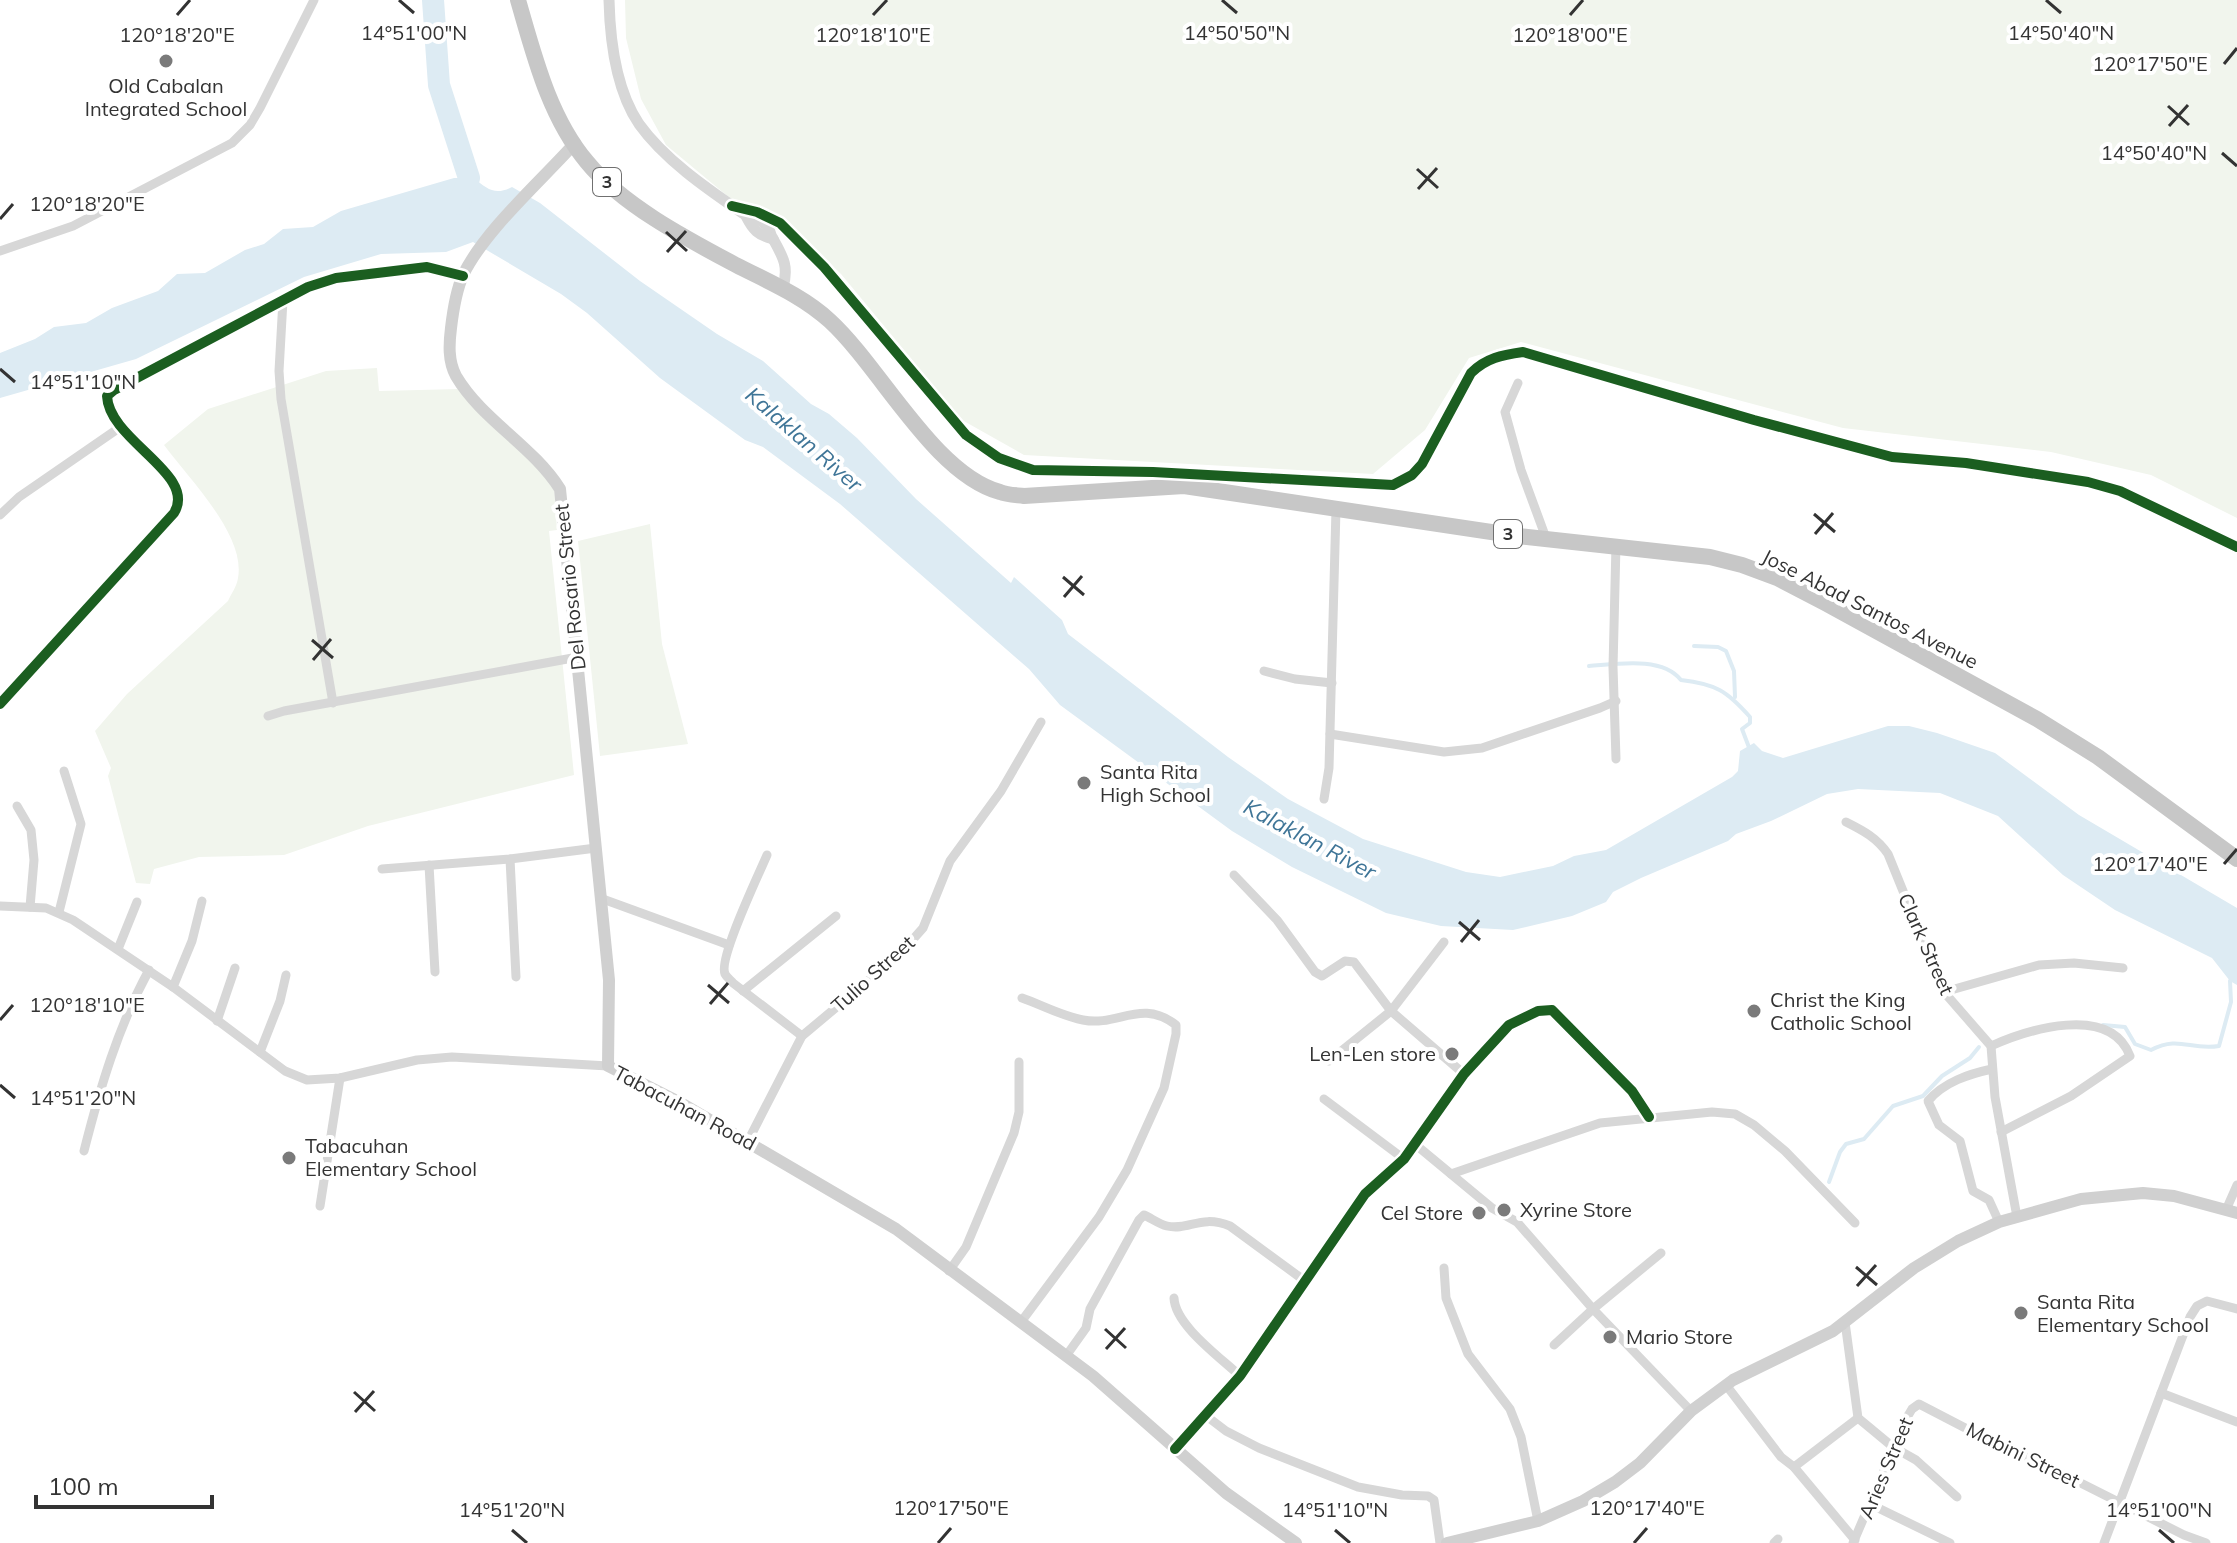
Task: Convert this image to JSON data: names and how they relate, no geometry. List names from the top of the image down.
{
  "streets": {
    "highway": ["3", "Jose Abad Santos Avenue"],
    "main road": ["Del Rosario Street", "Tabacuhan Road"],
    "street": [
      "Clark Street",
      "Tulio Street",
      "Mabini Street",
      "Aries Street"
    ]
  },
  "crossings": [
    ["Del Rosario Street", "Jose Abad Santos Avenue"],
    ["Del Rosario Street", "Tabacuhan Road"],
    ["Tulio Street", "Tabacuhan Road"],
    ["Mabini Street", "Aries Street"]
  ],
  "water": ["Kalaklan River"],
  "places": [
    "Old Cabalan Integrated School",
    "Santa Rita High School",
    "Christ the King Catholic School",
    "Len-Len store",
    "Tabacuhan Elementary School",
    "Xyrine Store",
    "Cel Store",
    "Santa Rita Elementary School",
    "Mario Store"
  ],
  "scale_bar": "100 m",
  "coordinates": [
    "14°51'00\"N",
    "14°50'50\"N",
    "14°50'40\"N",
    "120°18'20\"E",
    "120°18'10\"E",
    "120°18'00\"E",
    "120°17'50\"E",
    "14°51'10\"N",
    "120°17'40\"E",
    "14°51'20\"N"
  ]
}
